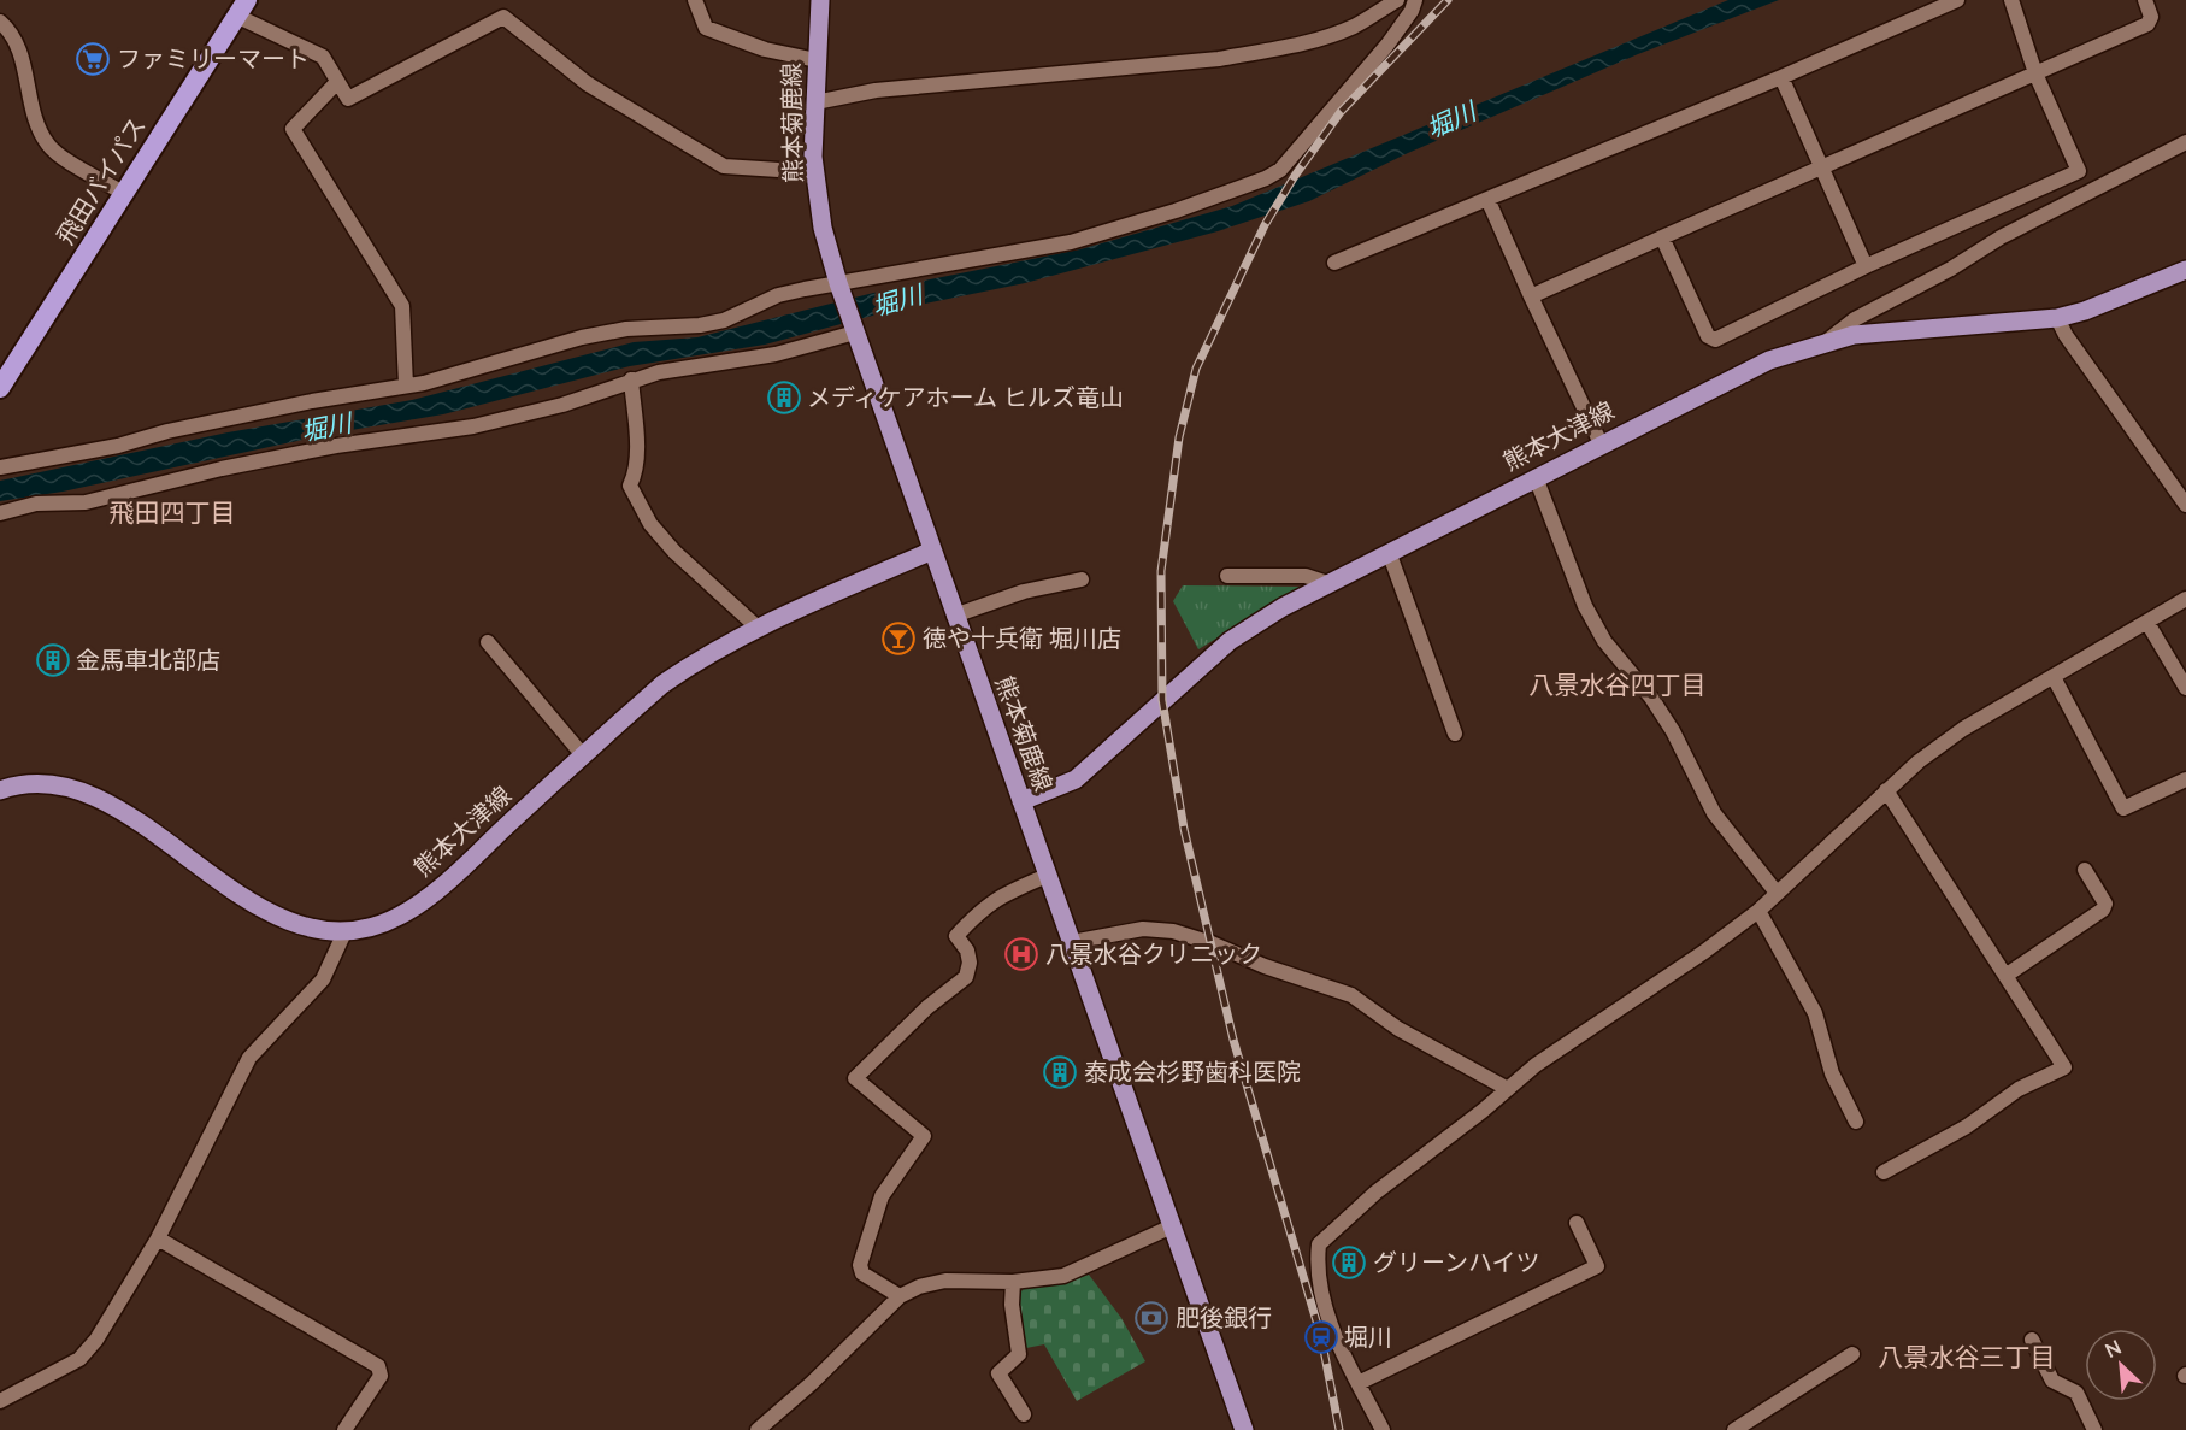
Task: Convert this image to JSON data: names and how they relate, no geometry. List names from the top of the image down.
{
  "streets": {
    "highway": ["飛田バイパス"],
    "main road": ["熊本菊鹿線", "熊本大津線"]
  },
  "crossings": [
    ["熊本菊鹿線", "熊本大津線"]
  ],
  "districts": ["飛田四丁目", "八景水谷四丁目", "八景水谷三丁目"],
  "water": ["堀川"],
  "places": {
    "supermarket": ["ファミリーマート"],
    "building": [
      "メディケアホーム ヒルズ竜山",
      "金馬車北部店",
      "泰成会杉野歯科医院",
      "グリーンハイツ"
    ],
    "bar": ["徳や十兵衛 堀川店"],
    "hospital": ["八景水谷クリニック"],
    "bank": ["肥後銀行"],
    "station": ["堀川"]
  },
  "north": "top left"
}
